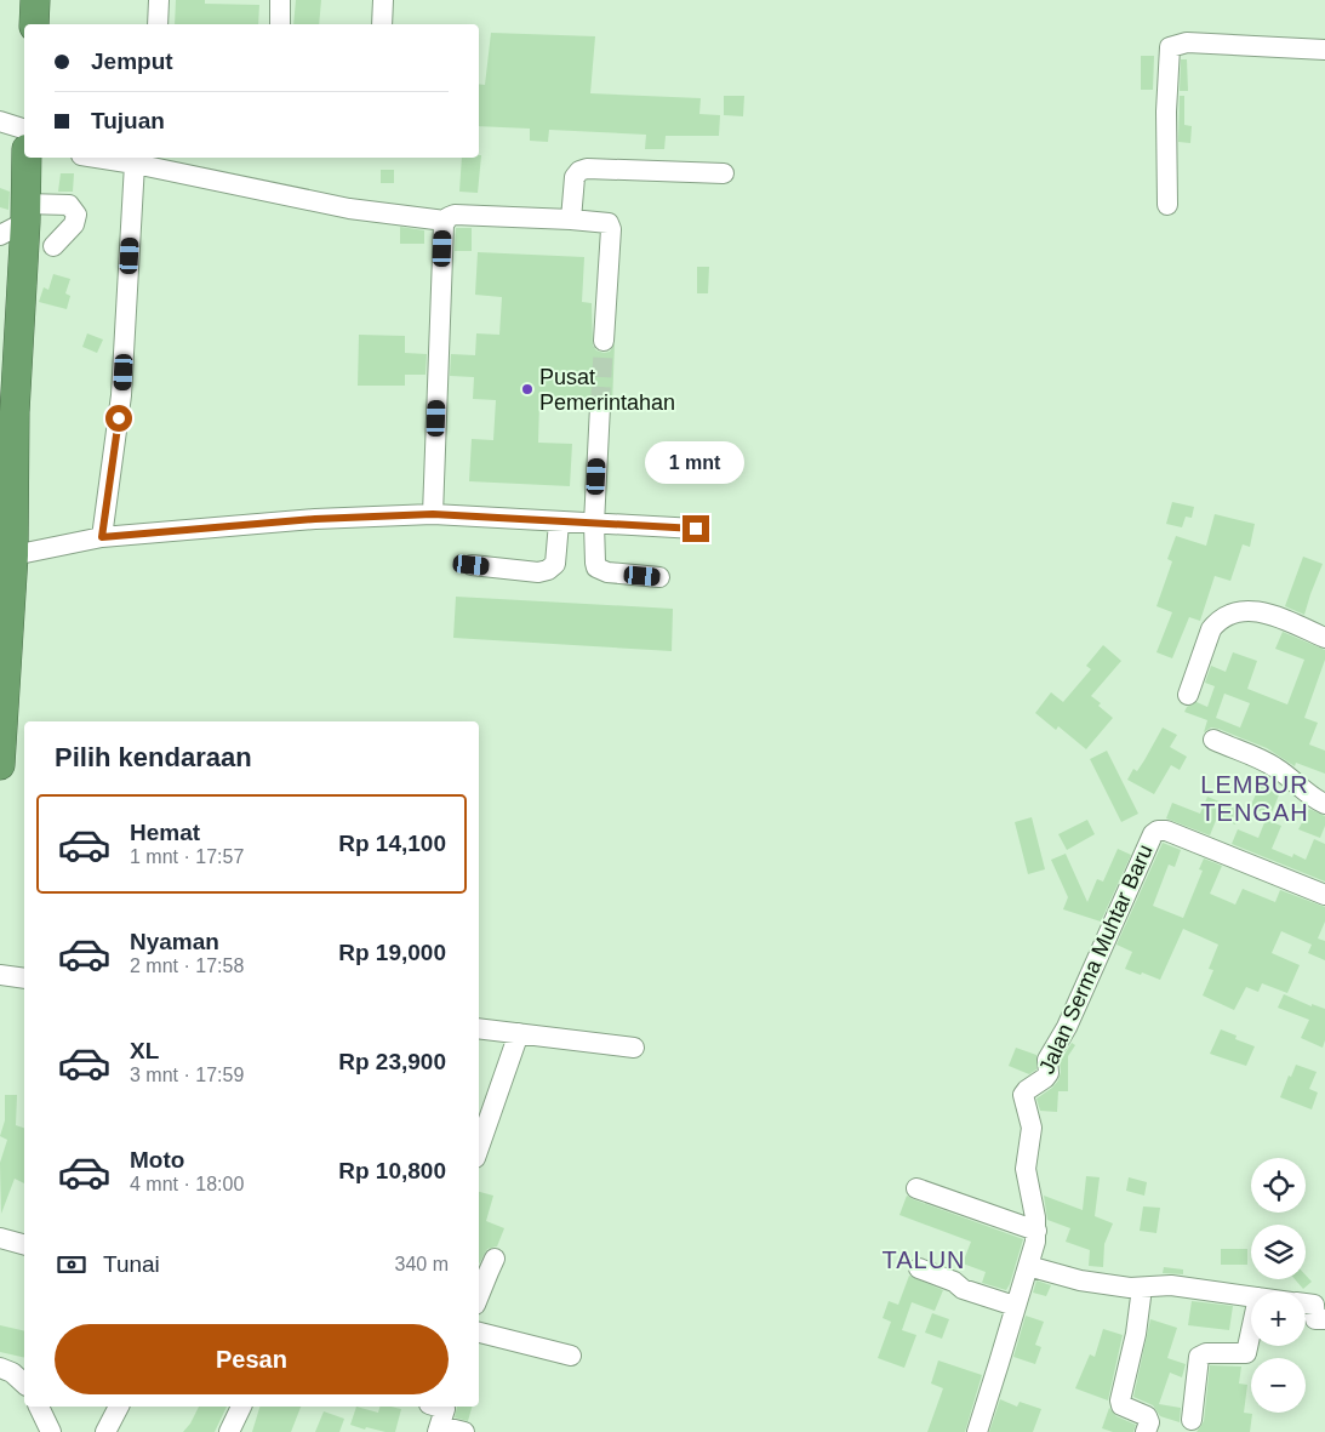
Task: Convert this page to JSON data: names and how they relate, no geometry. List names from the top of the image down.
{
  "streets": {
    "street": ["Jalan Serma Muhtar Baru"]
  },
  "districts": ["LEMBUR TENGAH", "TALUN"],
  "places": ["Pusat Pemerintahan"],
  "page": {
    "banner": ["Jemput", "Tujuan"],
    "bubble": "1 mnt",
    "heading": "Pilih kendaraan",
    "list": [
      {
        "name": "Hemat",
        "note": "1 mnt · 17:57",
        "value": "Rp 14,100"
      },
      {
        "name": "Nyaman",
        "note": "2 mnt · 17:58",
        "value": "Rp 19,000"
      },
      {
        "name": "XL",
        "note": "3 mnt · 17:59",
        "value": "Rp 23,900"
      },
      {
        "name": "Moto",
        "note": "4 mnt · 18:00",
        "value": "Rp 10,800"
      }
    ],
    "map_buttons": ["+", "−"],
    "pay": ["Tunai", "340 m"],
    "buttons": "Pesan"
  }
}
